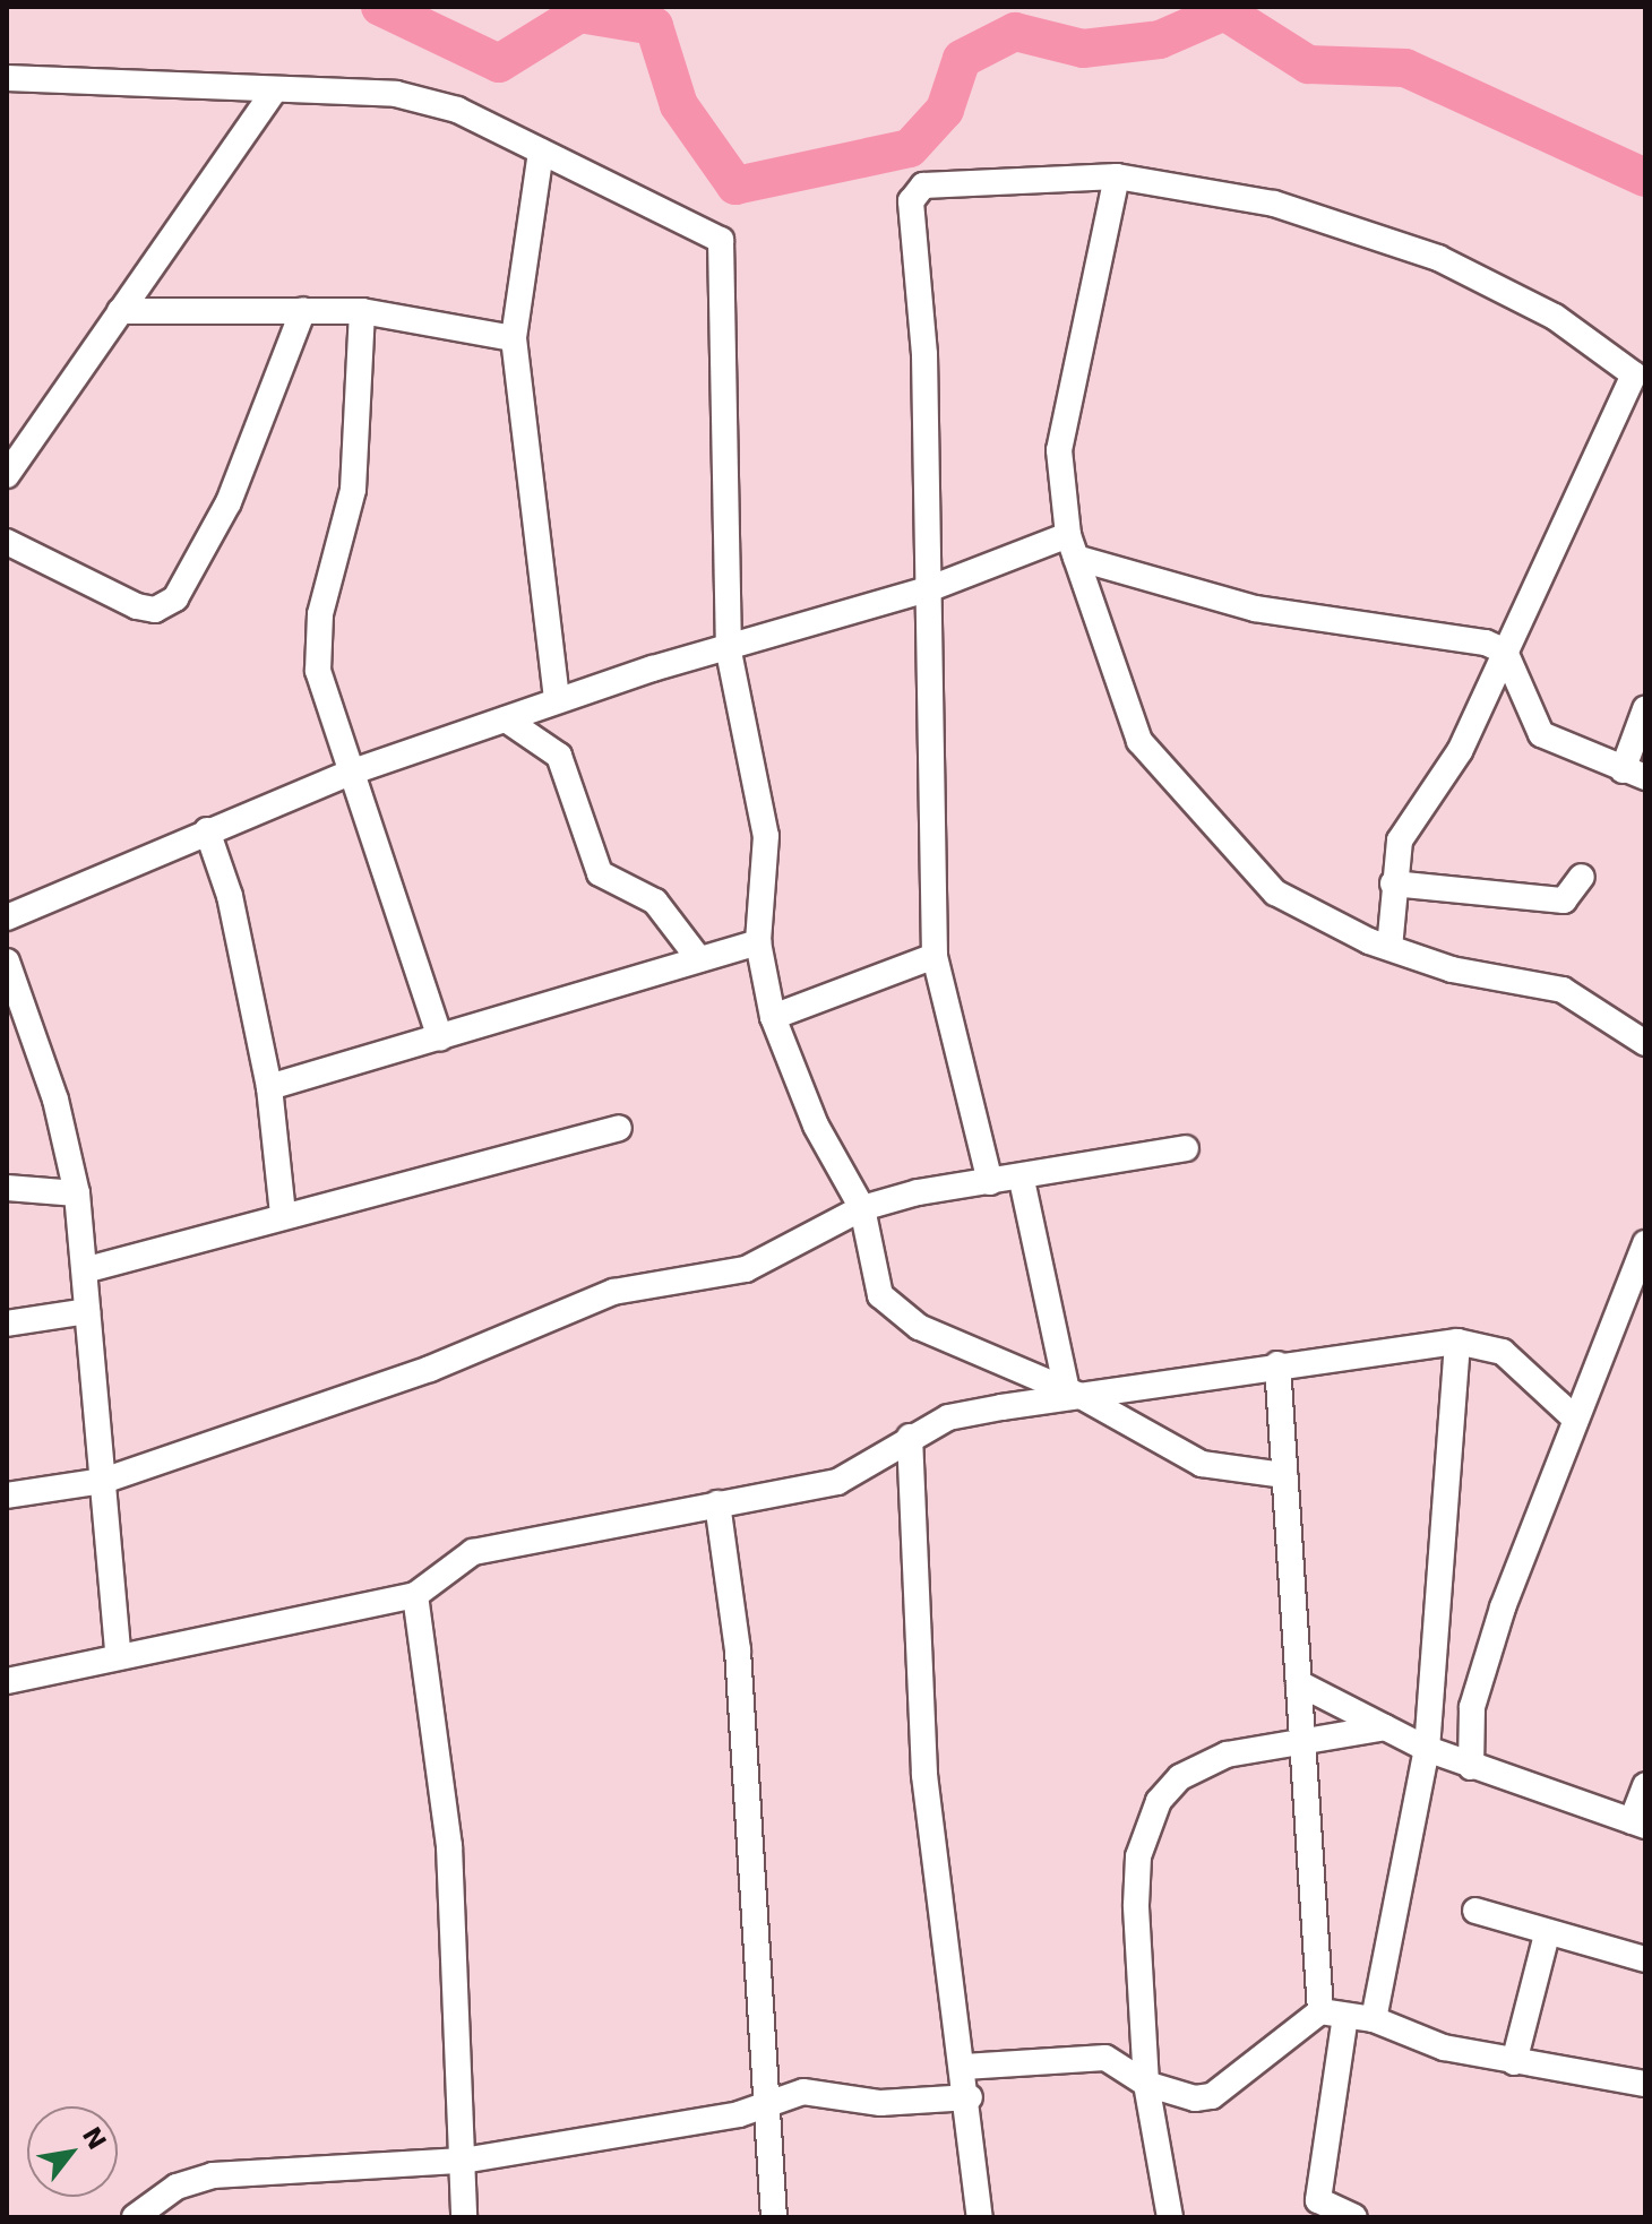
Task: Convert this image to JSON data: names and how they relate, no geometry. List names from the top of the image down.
{
  "north": "top right"
}
